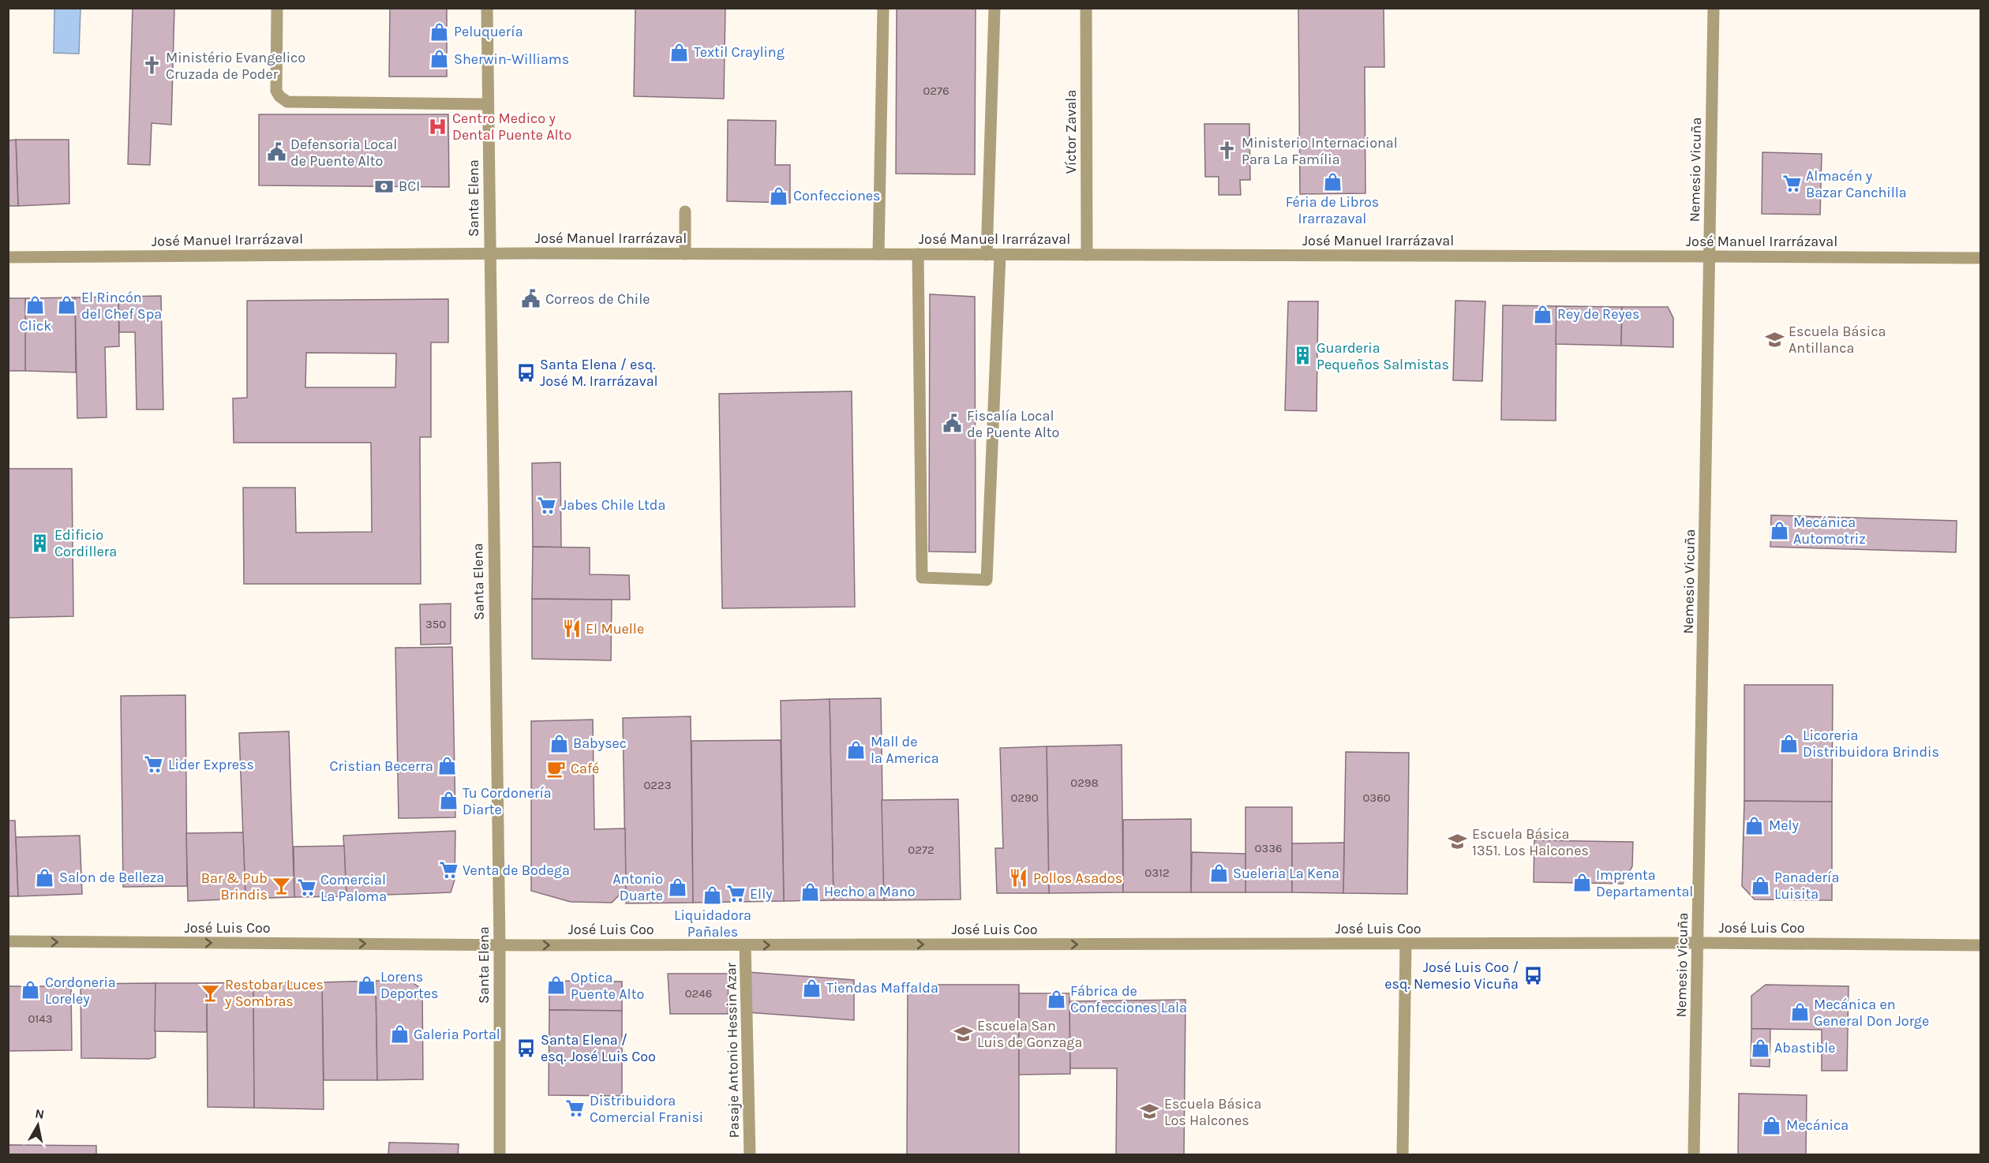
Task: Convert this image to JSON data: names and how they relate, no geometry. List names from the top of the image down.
{
  "streets": {
    "street": [
      "Víctor Zavala",
      "Nemesio Vicuña",
      "Santa Elena",
      "José Manuel Irarrázaval",
      "José Luis Coo",
      "Pasaje Antonio Hessin Azar"
    ]
  },
  "crossings": [
    ["Víctor Zavala", "José Manuel Irarrázaval"],
    ["Nemesio Vicuña", "José Manuel Irarrázaval"],
    ["Nemesio Vicuña", "José Luis Coo"],
    ["Santa Elena", "José Manuel Irarrázaval"],
    ["Santa Elena", "José Luis Coo"],
    ["José Luis Coo", "Pasaje Antonio Hessin Azar"]
  ],
  "one_way": ["José Luis Coo"],
  "places": {
    "shop": [
      "Peluquería",
      "Textil Crayling",
      "Sherwin-Williams",
      "Féria de Libros Irarrazaval",
      "Confecciones",
      "Click",
      "El Rincón del Chef Spa",
      "Rey de Reyes",
      "Mecánica Automotriz",
      "Babysec",
      "Licoreria Distribuidora Brindis",
      "Mall de la America",
      "Cristian Becerra",
      "Tu Cordonería Diarte",
      "Mely",
      "Sueleria La Kena",
      "Salon de Belleza",
      "Imprenta Departamental",
      "Panadería Luisita",
      "Antonio Duarte",
      "Hecho a Mano",
      "Liquidadora Pañales",
      "Lorens Deportes",
      "Optica Puente Alto",
      "Tiendas Maffalda",
      "Cordoneria Loreley",
      "Fábrica de Confecciones Lala",
      "Mecánica en General Don Jorge",
      "Galeria Portal",
      "Abastible",
      "Mecánica"
    ],
    "church": ["Ministério Evangelico Cruzada de Poder", "Ministerio Internacional Para La Família"],
    "hospital": ["Centro Medico y Dental Puente Alto"],
    "public building": ["Defensoria Local de Puente Alto", "Correos de Chile", "Fiscalía Local de Puente Alto"],
    "supermarket": [
      "Almacén y Bazar Canchilla",
      "Jabes Chile Ltda",
      "Lider Express",
      "Venta de Bodega",
      "Comercial La Paloma",
      "Elly",
      "Distribuidora Comercial Franisi"
    ],
    "bank": ["BCI"],
    "school or university": [
      "Escuela Básica Antillanca",
      "Escuela Básica 1351. Los Halcones",
      "Escuela San Luis de Gonzaga",
      "Escuela Básica Los Halcones"
    ],
    "building": ["Guarderia Pequeños Salmistas", "Edificio Cordillera"],
    "bus stop": ["Santa Elena / esq. José M. Irarrázaval", "José Luis Coo / esq. Nemesio Vicuña", "Santa Elena / esq. José Luis Coo"],
    "restaurant": ["El Muelle", "Pollos Asados"],
    "cafe": ["Café"],
    "bar": ["Bar & Pub Brindis", "Restobar Luces y Sombras"]
  },
  "house_numbers": [
    "0276",
    "350",
    "0298",
    "0223",
    "0290",
    "0360",
    "0336",
    "0272",
    "0312",
    "0246",
    "0143"
  ],
  "north": "top"
}
